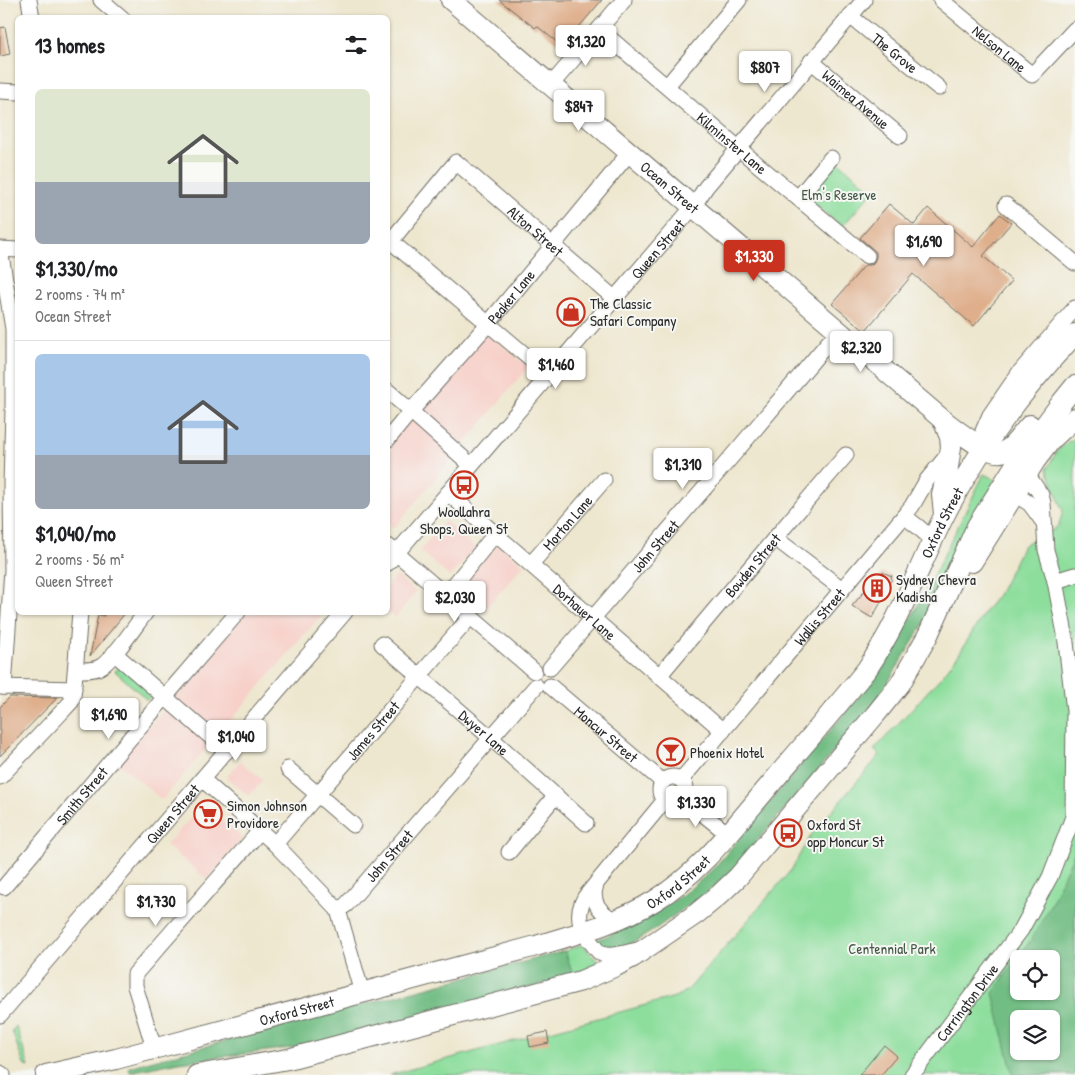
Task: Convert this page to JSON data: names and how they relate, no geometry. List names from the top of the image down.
{
  "streets": {
    "main road": ["Ocean Street", "Oxford Street"],
    "street": [
      "Nelson Lane",
      "The Grove",
      "Waimea Avenue",
      "Kilminster Lane",
      "Alton Street",
      "Queen Street",
      "Peaker Lane",
      "Morton Lane",
      "John Street",
      "Bowden Street",
      "Dorhauer Lane",
      "Wallis Street",
      "James Street",
      "Dwyer Lane",
      "Moncur Street",
      "Smith Street",
      "Carrington Drive"
    ]
  },
  "crossings": [
    ["The Grove", "Queen Street"],
    ["Waimea Avenue", "Queen Street"],
    ["Kilminster Lane", "Queen Street"],
    ["Ocean Street", "Queen Street"],
    ["Ocean Street", "Peaker Lane"],
    ["Ocean Street", "Oxford Street"],
    ["Ocean Street", "John Street"],
    ["Alton Street", "Queen Street"],
    ["Alton Street", "Peaker Lane"],
    ["Queen Street", "Dorhauer Lane"],
    ["Queen Street", "Moncur Street"],
    ["Morton Lane", "Dorhauer Lane"],
    ["John Street", "Dorhauer Lane"],
    ["John Street", "Dwyer Lane"],
    ["John Street", "Moncur Street"],
    ["Bowden Street", "Dorhauer Lane"],
    ["Dorhauer Lane", "Wallis Street"],
    ["Wallis Street", "Moncur Street"],
    ["James Street", "Dwyer Lane"],
    ["James Street", "Moncur Street"]
  ],
  "parks": ["Elm's Reserve", "Centennial Park"],
  "places": {
    "shop": ["The Classic Safari Company"],
    "bus stop": ["Woollahra Shops, Queen St", "Oxford St opp Moncur St"],
    "building": ["Sydney Chevra Kadisha"],
    "bar": ["Phoenix Hotel"],
    "supermarket": ["Simon Johnson Providore"]
  },
  "page": {
    "heading": "13 homes",
    "price": [
      "$1,320",
      "$807",
      "$847",
      "$1,690",
      "$1,330",
      "$2,320",
      "$1,460",
      "$1,310",
      "$2,030",
      "$1,690",
      "$1,040",
      "$1,330",
      "$1,730"
    ],
    "list": [
      {
        "name": "$1,330/mo",
        "note": "2 rooms · 74 m² · Ocean Street"
      },
      {
        "name": "$1,040/mo",
        "note": "2 rooms · 56 m² · Queen Street"
      }
    ]
  }
}
